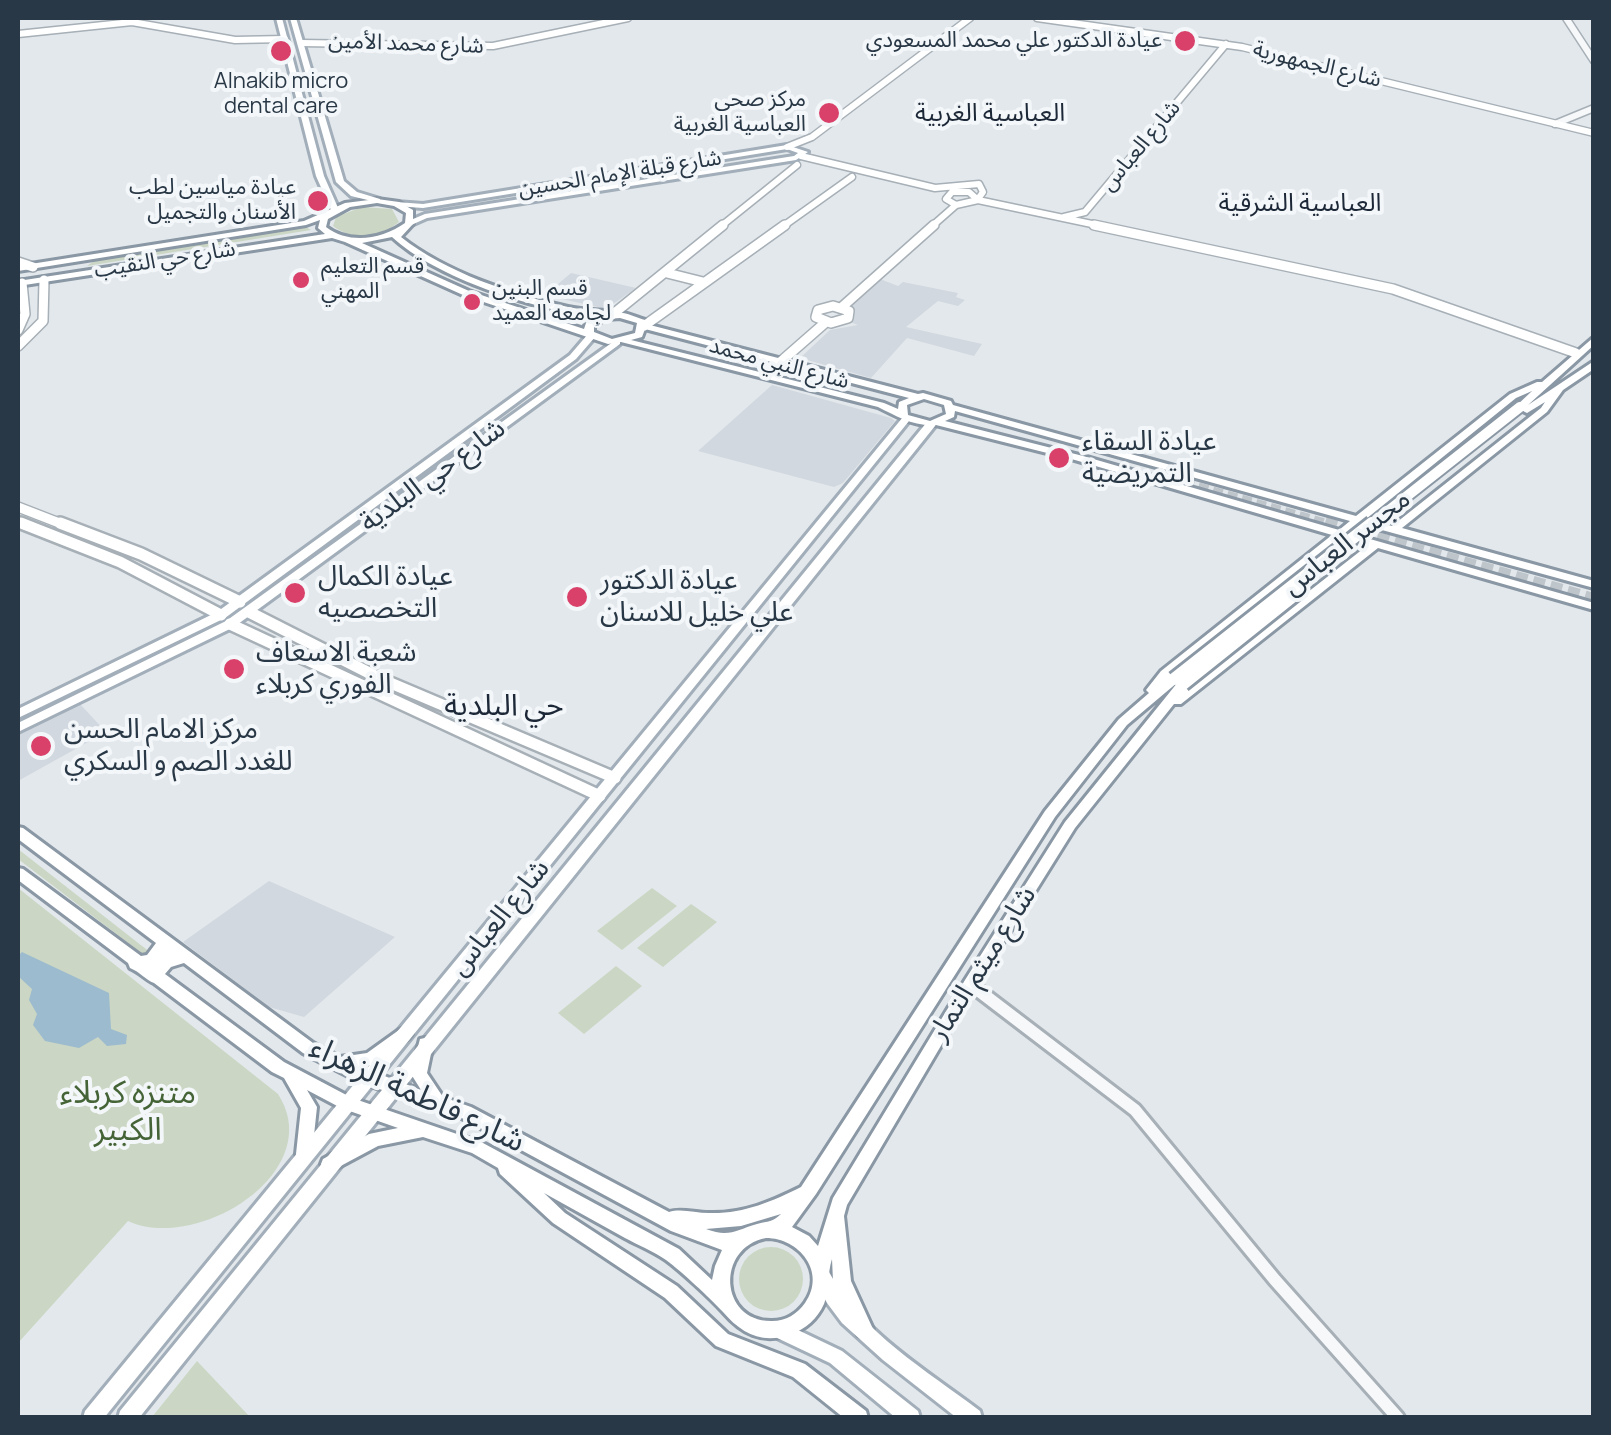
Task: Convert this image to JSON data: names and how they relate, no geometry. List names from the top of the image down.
{
  "streets": {
    "main road": [
      "شارع محمد الأمين",
      "شارع الجمهورية",
      "شارع العباس",
      "شارع قبلة الإمام الحسين",
      "شارع حي النقيب",
      "شارع النبي محمد",
      "شارع حي البلدية",
      "مجسر العباس",
      "شارع ميثم التمار",
      "شارع فاطمة الزهراء"
    ]
  },
  "crossings": [
    ["شارع الجمهورية", "شارع العباس"],
    ["شارع العباس", "شارع النبي محمد"],
    ["شارع العباس", "شارع فاطمة الزهراء"],
    ["شارع قبلة الإمام الحسين", "شارع حي النقيب"],
    ["شارع حي النقيب", "شارع النبي محمد"],
    ["شارع النبي محمد", "شارع حي البلدية"],
    ["مجسر العباس", "شارع ميثم التمار"],
    ["شارع ميثم التمار", "شارع فاطمة الزهراء"]
  ],
  "districts": ["العباسية الغربية", "العباسية الشرقية", "حي البلدية"],
  "parks": ["متنزه كربلاء الكبير"],
  "places": [
    "عيادة الدكتور علي محمد المسعودي",
    "Alnakib micro dental care",
    "مركز صحي العباسية الغربية",
    "عيادة مياسين لطب الأسنان والتجميل",
    "قسم التعليم المهني",
    "قسم البنين لجامعه العميد",
    "عيادة السقاء التمريضية",
    "عيادة الكمال التخصصيه",
    "عيادة الدكتور علي خليل للاسنان",
    "شعبة الاسعاف الفوري كربلاء",
    "مركز الامام الحسن للغدد الصم و السكري"
  ]
}
